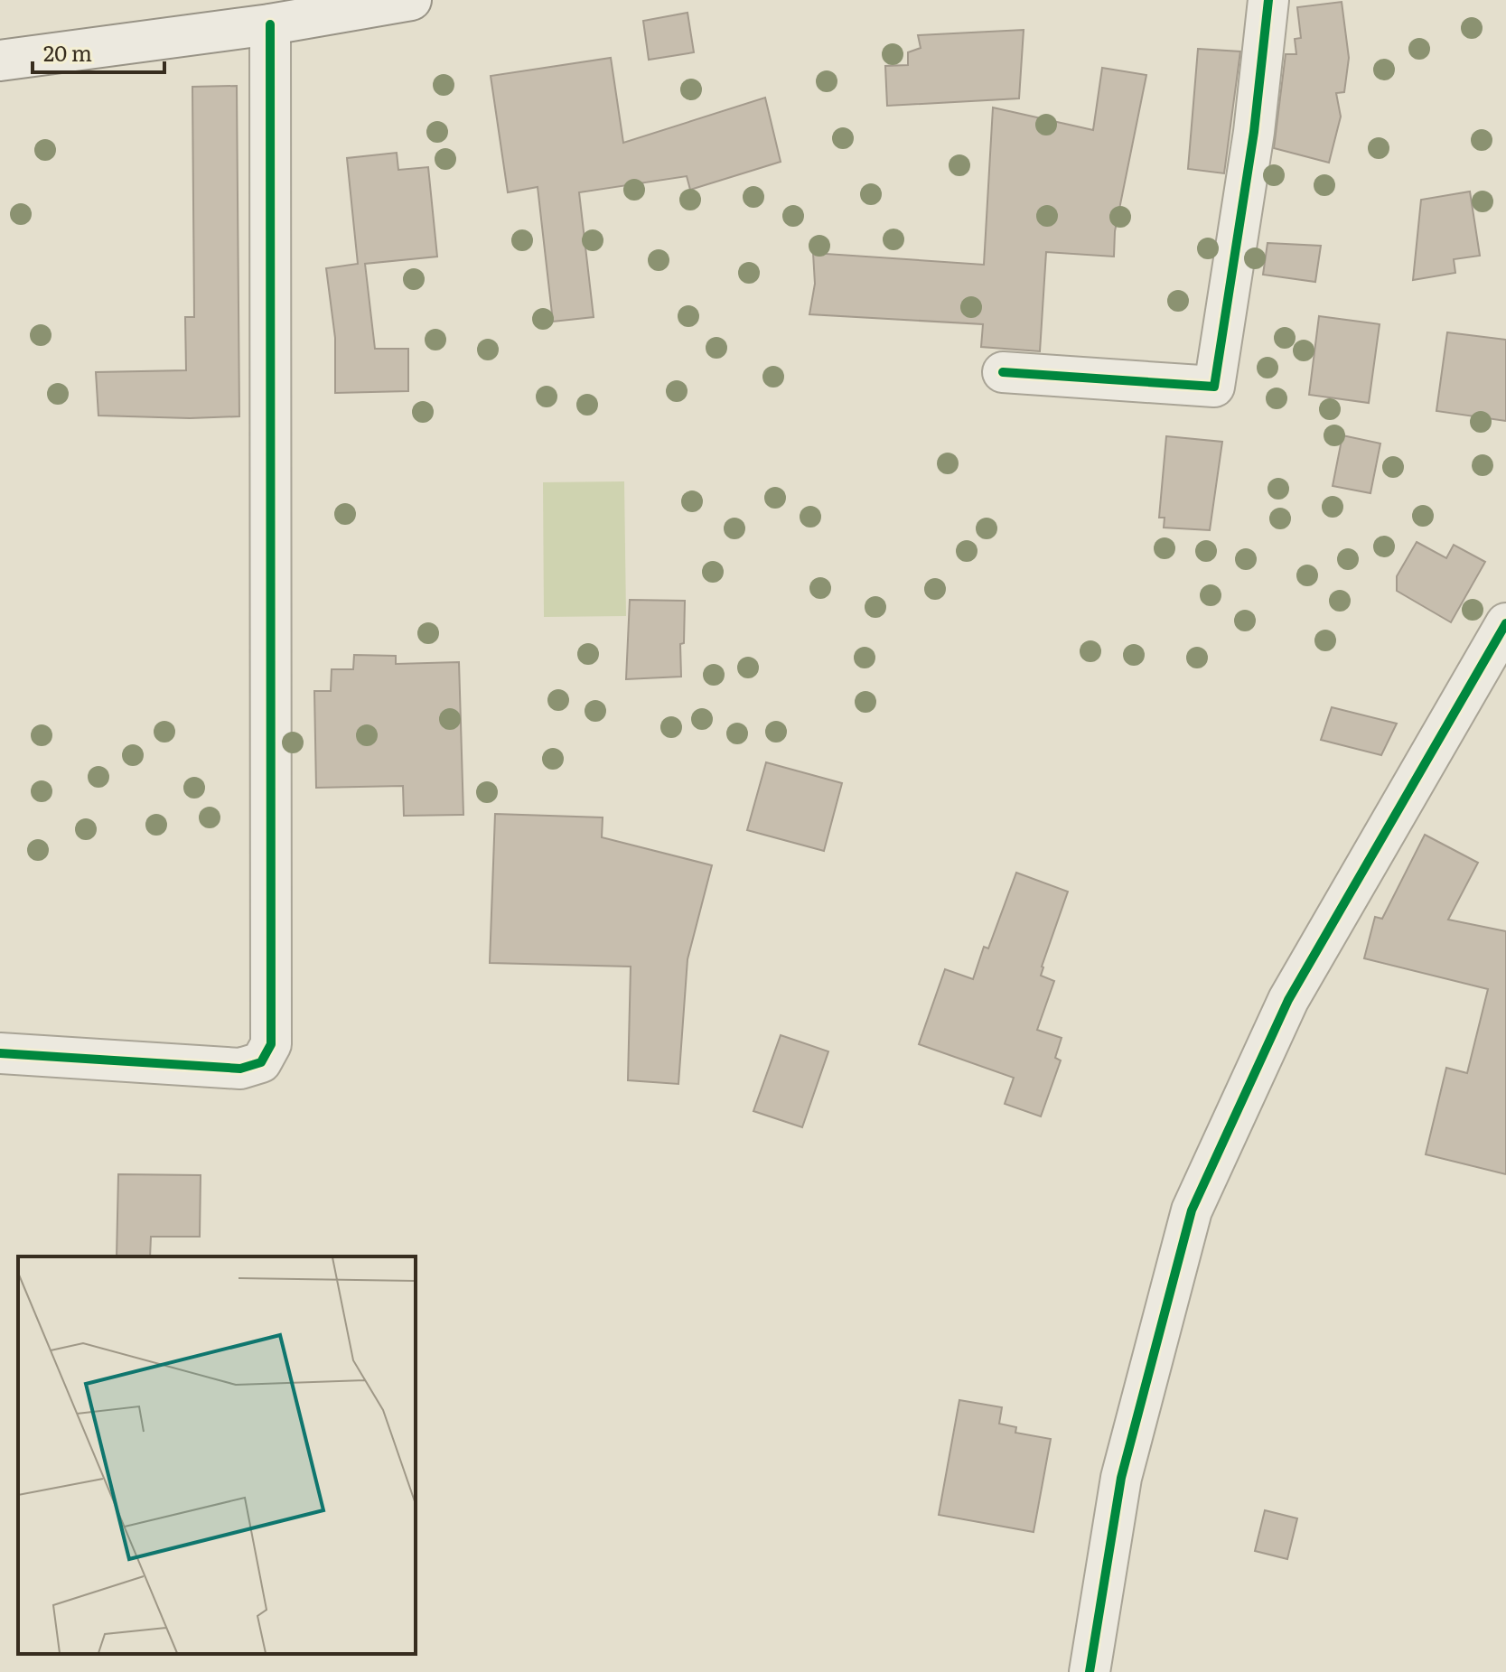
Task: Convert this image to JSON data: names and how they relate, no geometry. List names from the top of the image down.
{
  "scale_bar": "20 m"
}
